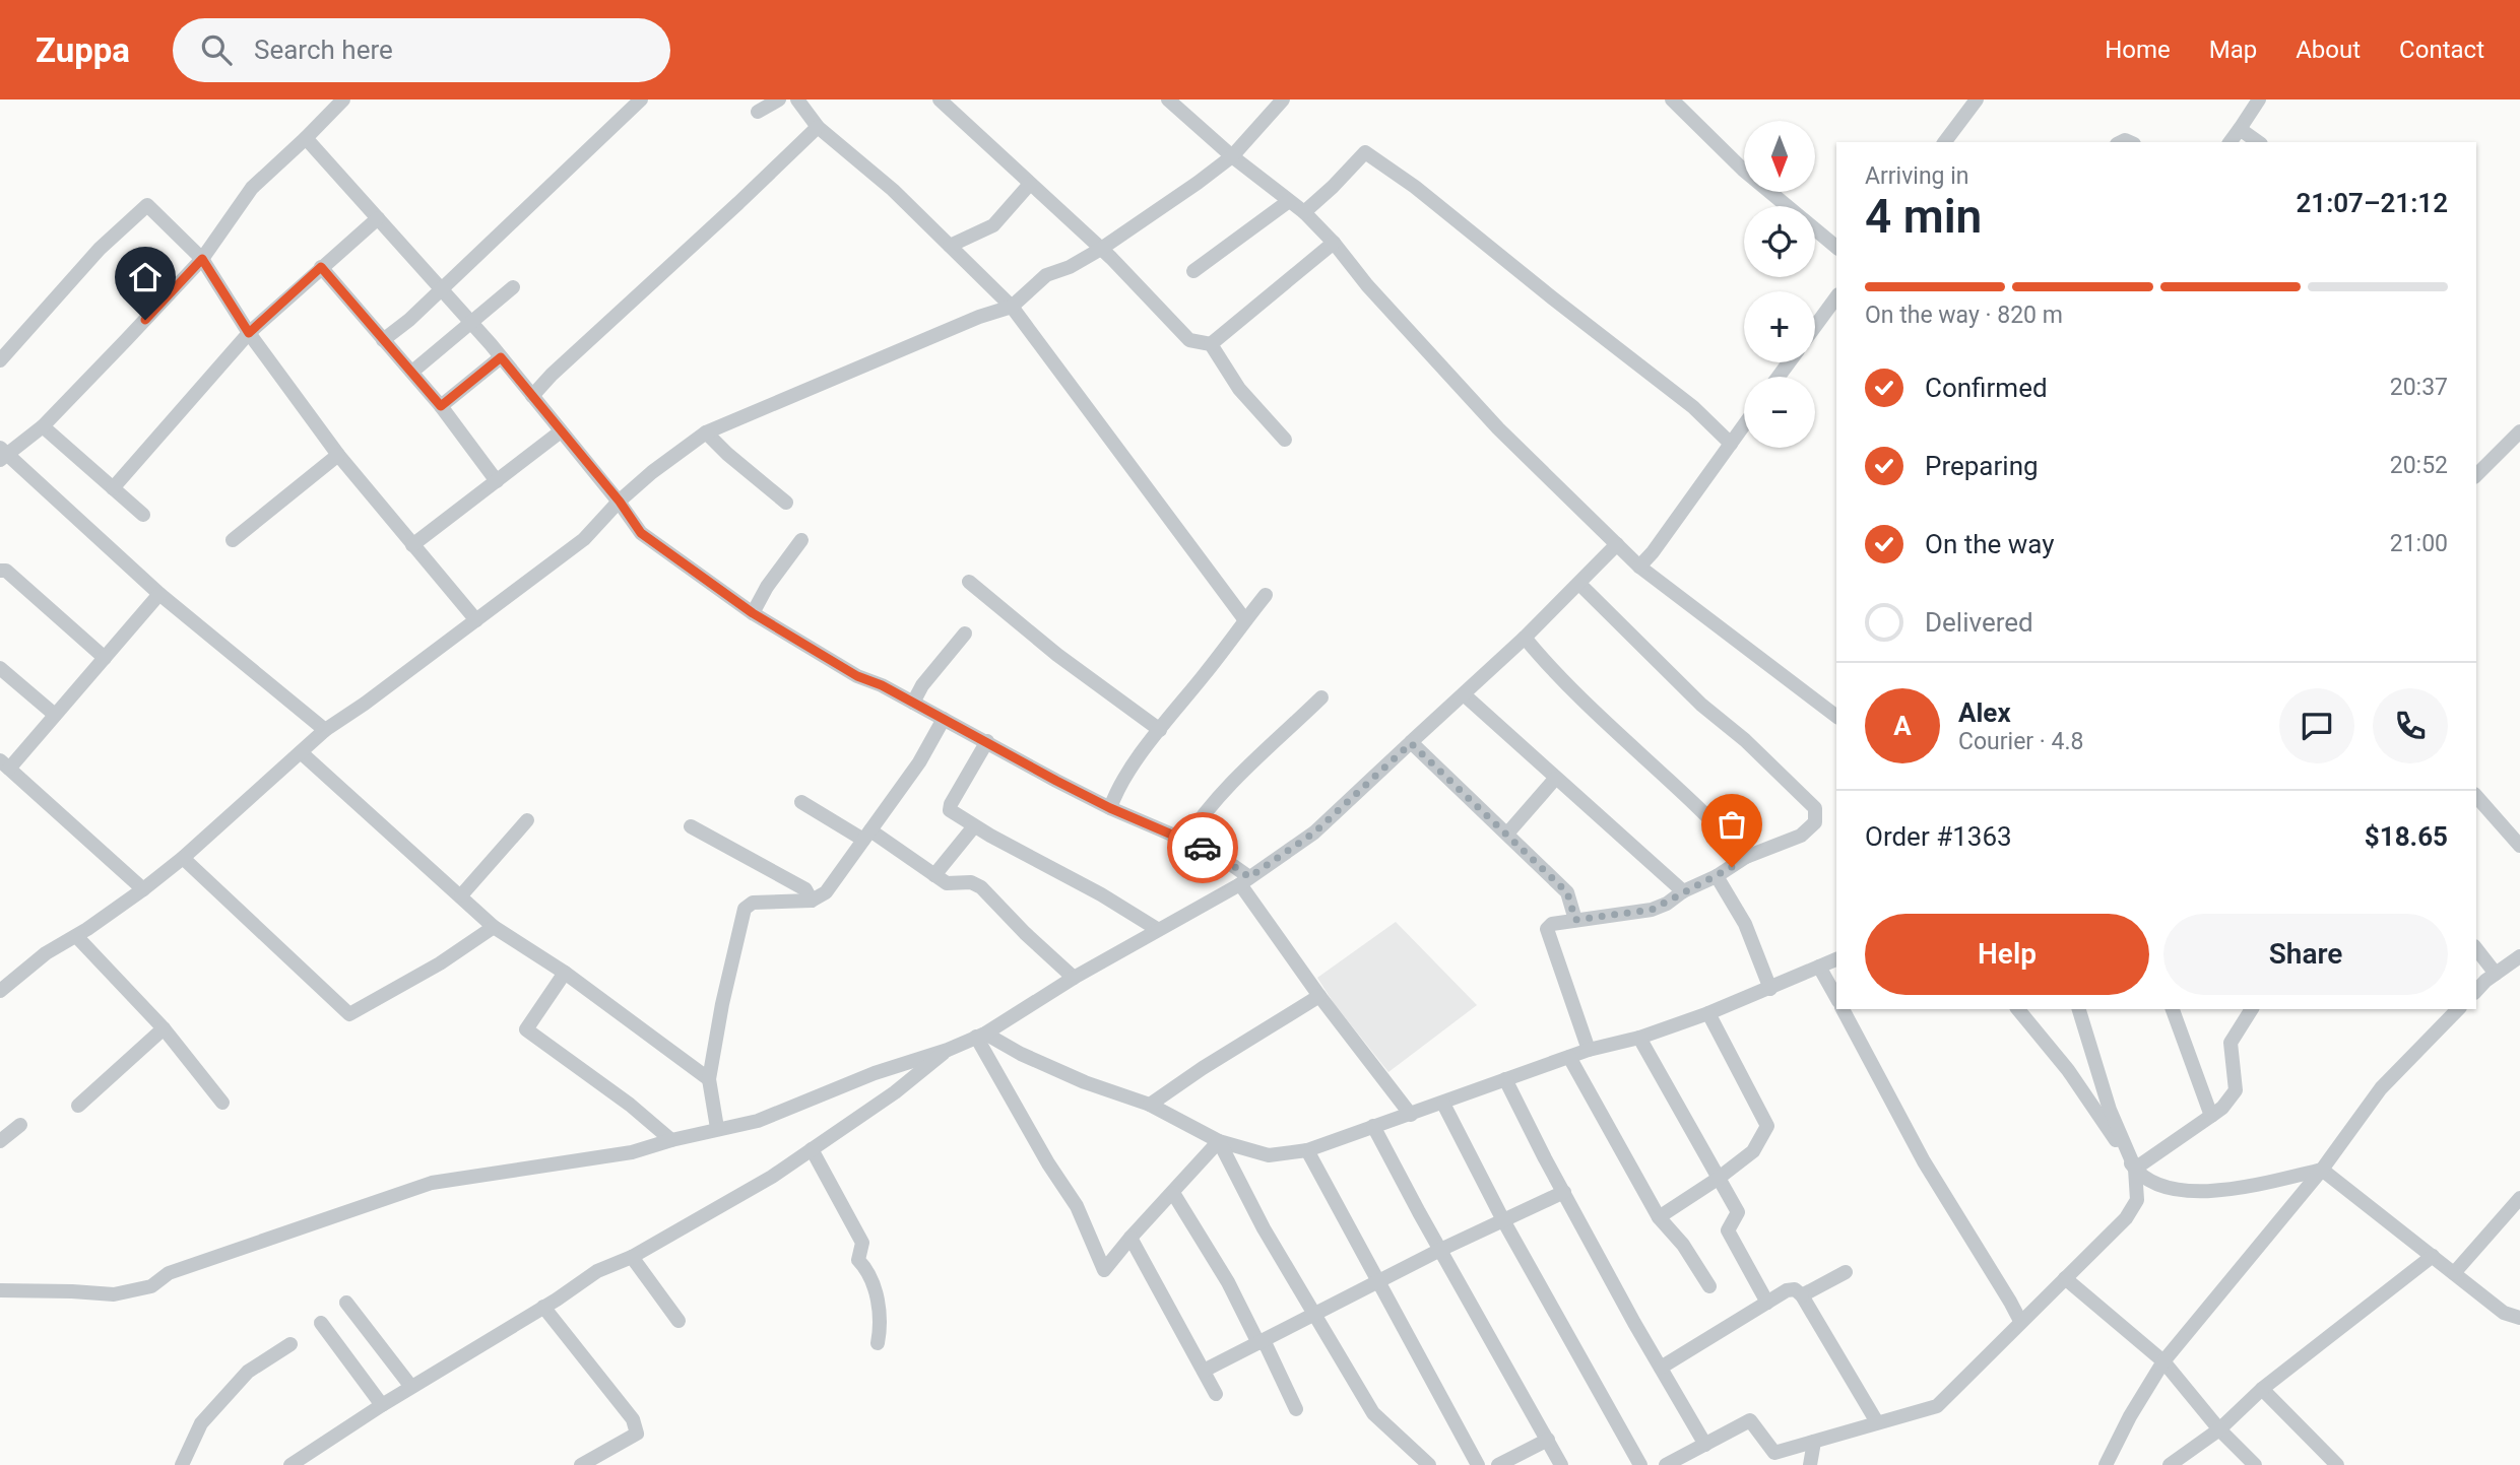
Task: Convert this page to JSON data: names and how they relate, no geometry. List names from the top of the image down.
{
  "north": "bottom",
  "page": {
    "header": "Zuppa",
    "search": "Search here",
    "nav": [
      "Home",
      "Map",
      "About",
      "Contact"
    ],
    "map_buttons": ["+", "−"],
    "heading": ["4 min", "Arriving in", "21:07–21:12"],
    "panel": [
      "Alex",
      "Courier · 4.8",
      "Order #1363",
      "$18.65"
    ],
    "bar": "On the way · 820 m",
    "list": [
      ["Confirmed", "20:37"],
      ["Preparing", "20:52"],
      ["On the way", "21:00"],
      "Delivered"
    ],
    "round": "A",
    "buttons": ["Help", "Share"]
  }
}
